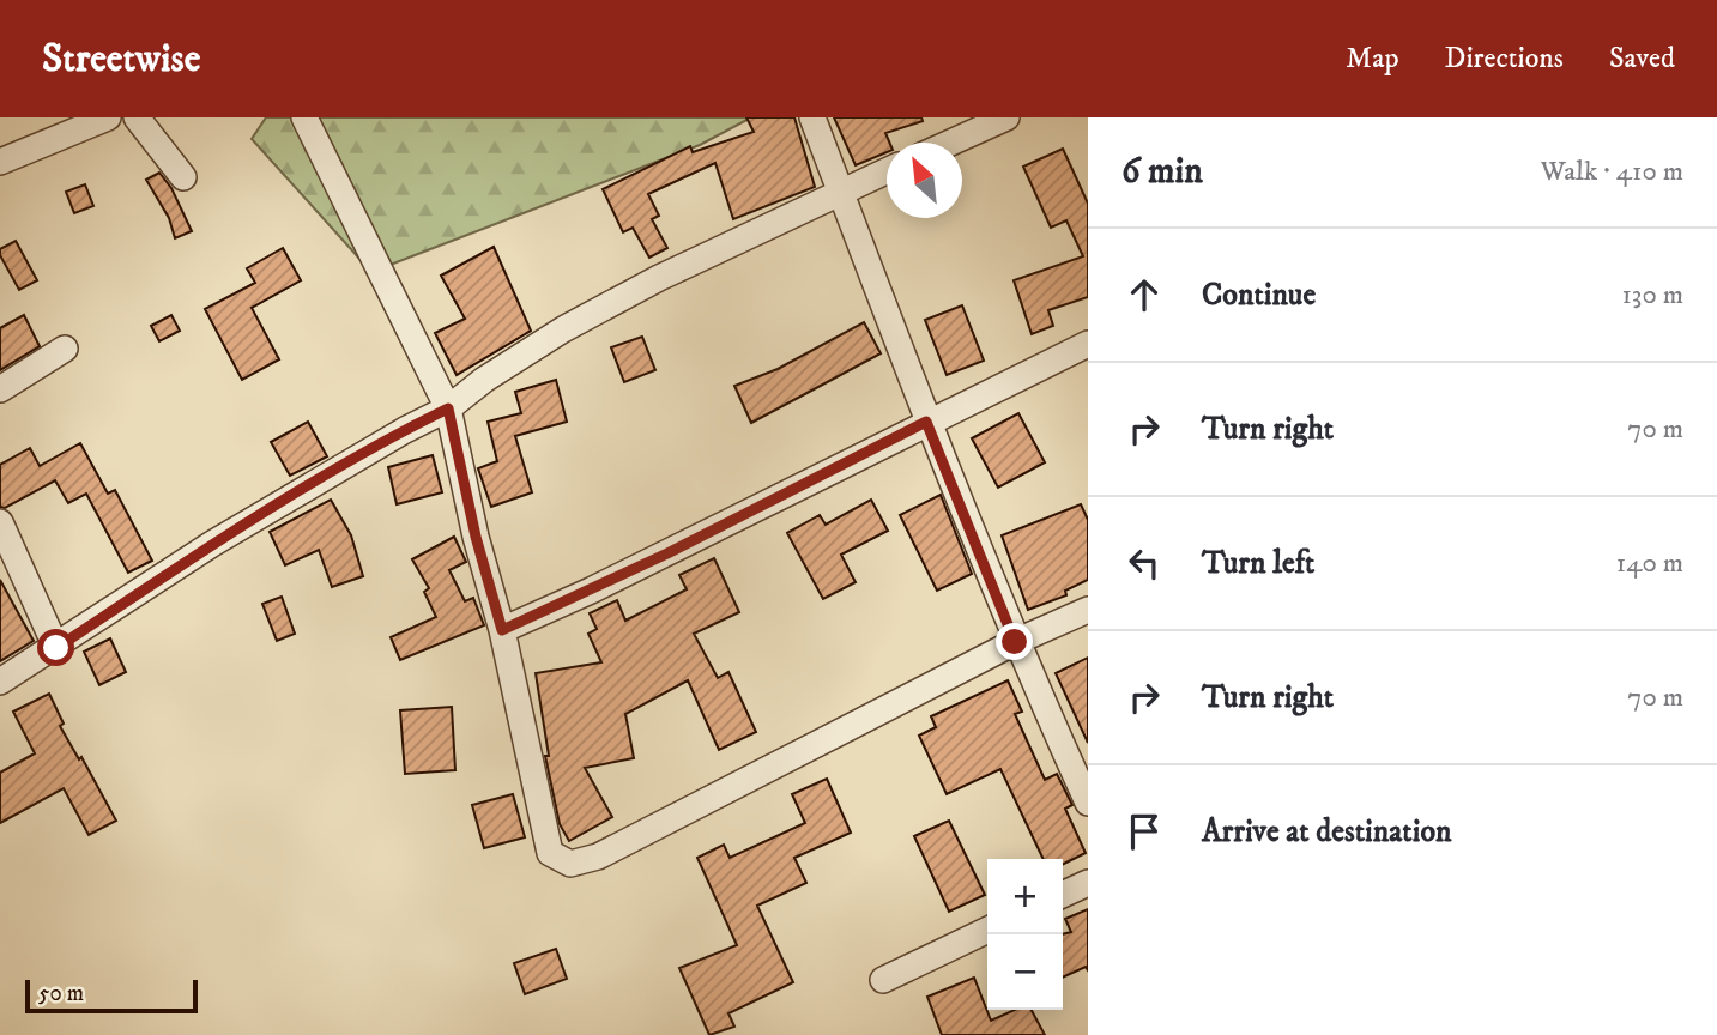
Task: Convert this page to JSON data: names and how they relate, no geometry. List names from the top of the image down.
{
  "scale_bar": "50 m",
  "north": "top left",
  "page": {
    "header": "Streetwise",
    "nav": ["Map", "Directions", "Saved"],
    "heading": ["6 min", "Walk · 410 m"],
    "list": [
      ["Continue", "130 m"],
      ["Turn right", "70 m"],
      ["Turn left", "140 m"],
      ["Turn right", "70 m"],
      "Arrive at destination"
    ],
    "map_buttons": ["+", "−"],
    "scale": "50 m"
  }
}
